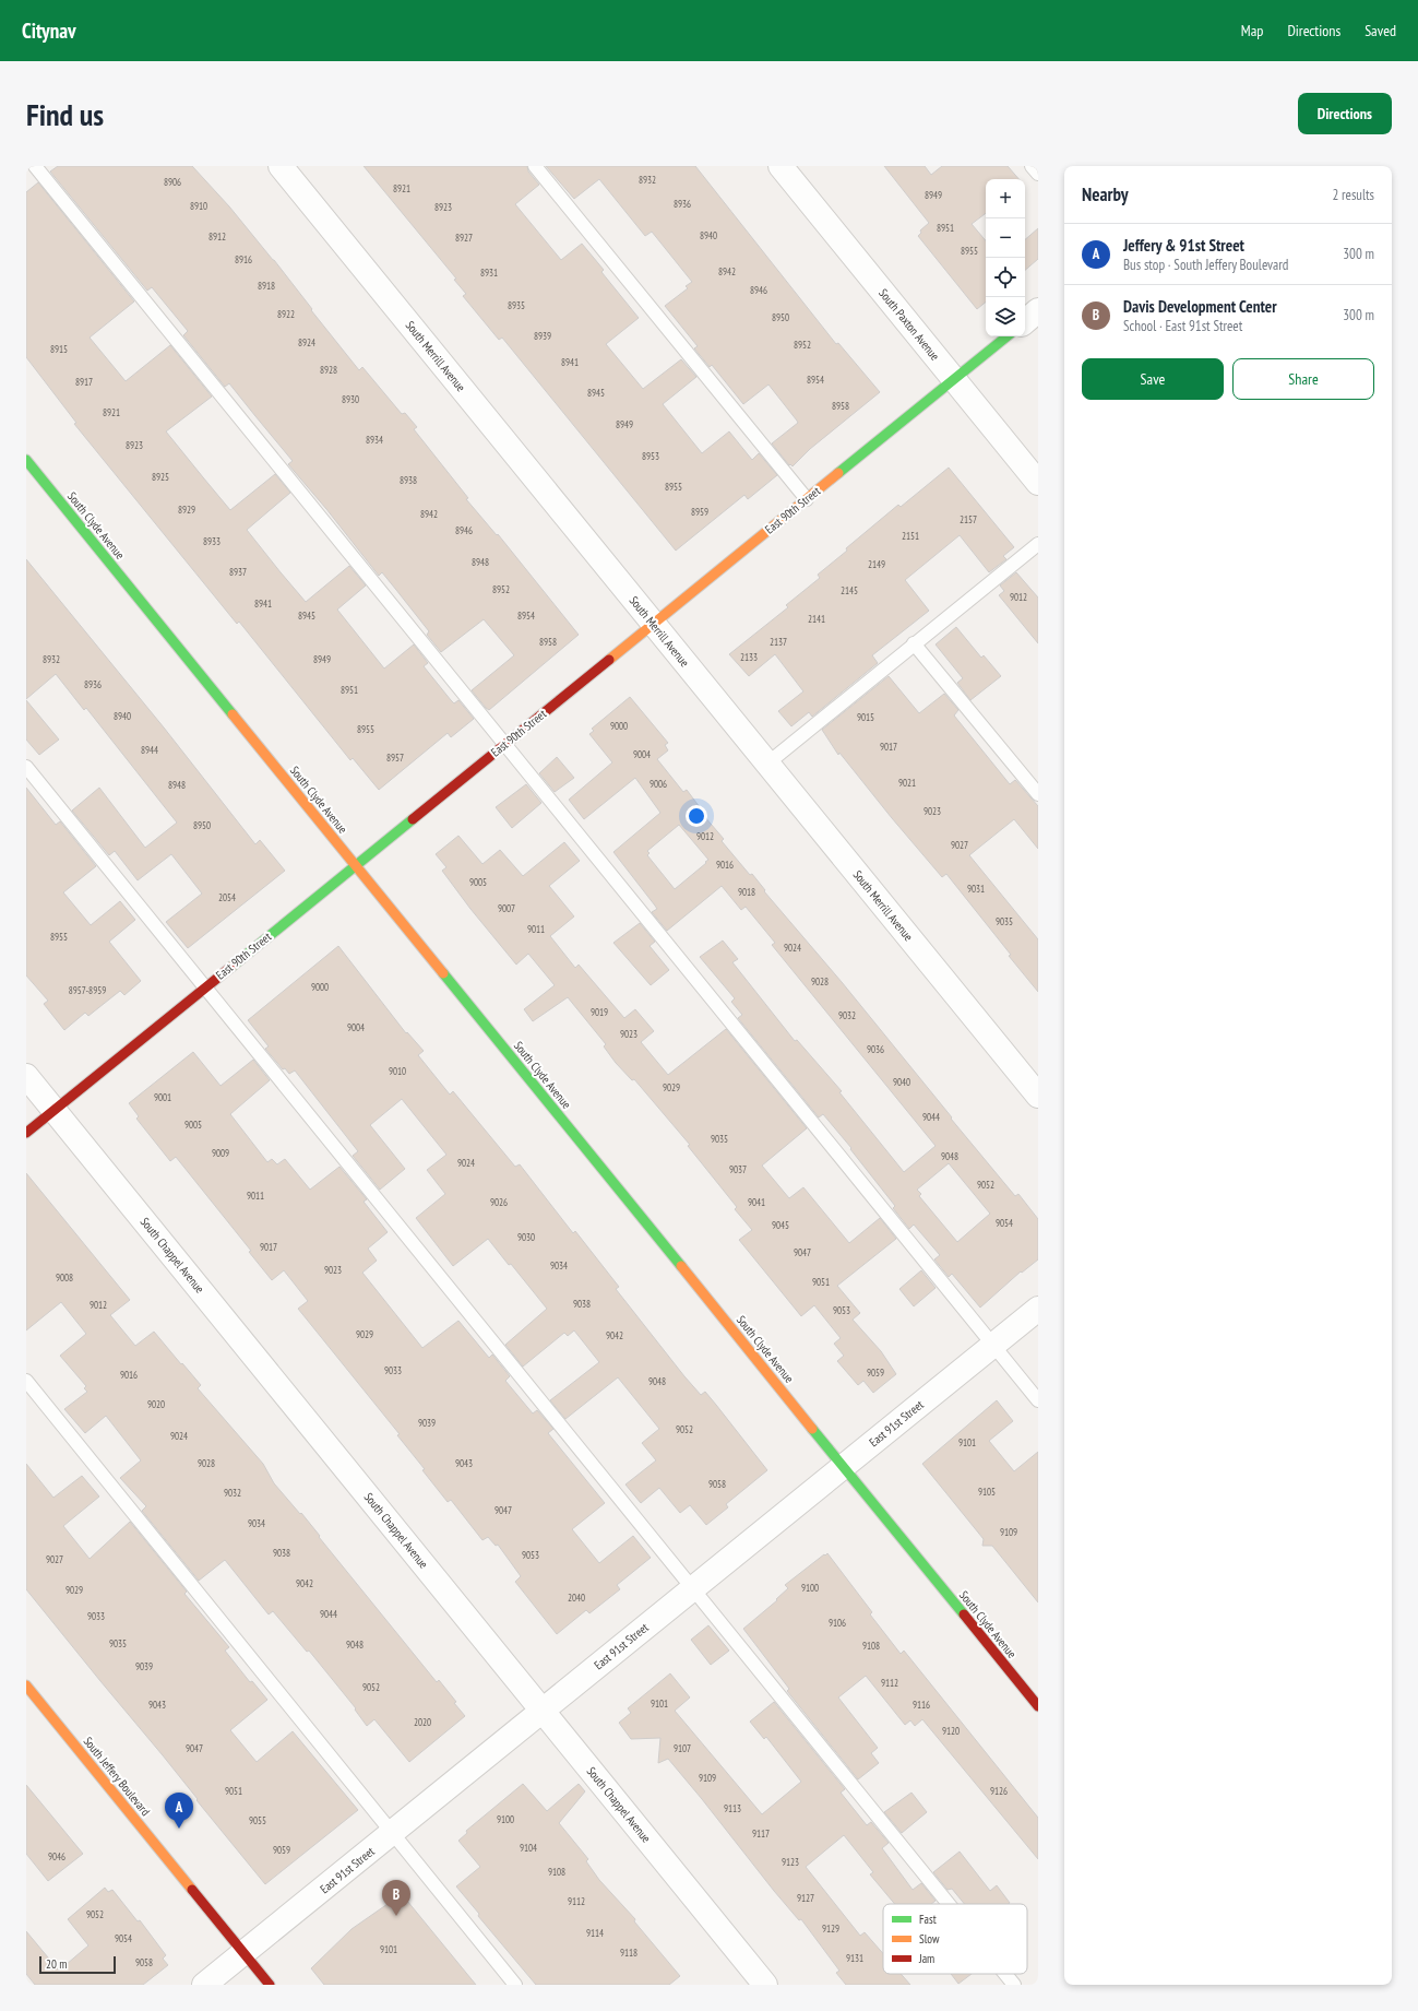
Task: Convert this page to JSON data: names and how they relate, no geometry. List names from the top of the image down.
{
  "streets": {
    "street": [
      "South Paxton Avenue",
      "South Merrill Avenue",
      "East 90th Street",
      "South Clyde Avenue",
      "South Chappel Avenue",
      "East 91st Street",
      "South Jeffery Boulevard"
    ]
  },
  "crossings": [
    ["South Paxton Avenue", "East 90th Street"],
    ["South Merrill Avenue", "East 90th Street"],
    ["East 90th Street", "South Clyde Avenue"],
    ["East 90th Street", "South Chappel Avenue"],
    ["South Clyde Avenue", "East 91st Street"],
    ["South Chappel Avenue", "East 91st Street"],
    ["East 91st Street", "South Jeffery Boulevard"]
  ],
  "house_numbers": [
    "8932",
    "8906",
    "8921",
    "8949",
    "8936",
    "8910",
    "8923",
    "8951",
    "8940",
    "8912",
    "8927",
    "8955",
    "8916",
    "8942",
    "8931",
    "8918",
    "8946",
    "8935",
    "8922",
    "8950",
    "8939",
    "8924",
    "8952",
    "8915",
    "8941",
    "8928",
    "8954",
    "8917",
    "8945",
    "8930",
    "8958",
    "8921",
    "8949",
    "8934",
    "8923",
    "8953",
    "8925",
    "8938",
    "8955",
    "8929",
    "8959",
    "8942",
    "2157",
    "8946",
    "2151",
    "8933",
    "8948",
    "2149",
    "8937",
    "8952",
    "2145",
    "9012",
    "8941",
    "8945",
    "8954",
    "2141",
    "8958",
    "2137",
    "2133",
    "8932",
    "8949",
    "8936",
    "8951",
    "8940",
    "9015",
    "9000",
    "8955",
    "9017",
    "8944",
    "9004",
    "8957",
    "9021",
    "9006",
    "8948",
    "9023",
    "8950",
    "9012",
    "9027",
    "9016",
    "9005",
    "9031",
    "9018",
    "2054",
    "9007",
    "9035",
    "9011",
    "8955",
    "9024",
    "9028",
    "9000",
    "8957-8959",
    "9019",
    "9032",
    "9004",
    "9023",
    "9036",
    "9010",
    "9040",
    "9029",
    "9001",
    "9044",
    "9005",
    "9035",
    "9009",
    "9048",
    "9024",
    "9037",
    "9052",
    "9011",
    "9026",
    "9041",
    "9054",
    "9045",
    "9030",
    "9017",
    "9047",
    "9034",
    "9023",
    "9008",
    "9051",
    "9038",
    "9012",
    "9053",
    "9029",
    "9042",
    "9033",
    "9059",
    "9016",
    "9048",
    "9020",
    "9039",
    "9052",
    "9024",
    "9101",
    "9028",
    "9043",
    "9058",
    "9105",
    "9032",
    "9047",
    "9034",
    "9109",
    "9038",
    "9053",
    "9027",
    "9042",
    "9100",
    "9029",
    "2040",
    "9044",
    "9033",
    "9106",
    "9035",
    "9048",
    "9108",
    "9039",
    "9112",
    "9052",
    "9101",
    "9043",
    "9116",
    "2020",
    "9120",
    "9047",
    "9107",
    "9109",
    "9051",
    "9126",
    "9113",
    "9100",
    "9055",
    "9117",
    "9104",
    "9059",
    "9046",
    "9123",
    "9108",
    "9127",
    "9112",
    "9052",
    "9129",
    "9114",
    "9054",
    "9101",
    "9118",
    "9131",
    "9058"
  ],
  "legend": ["Fast", "Slow", "Jam"],
  "scale_bar": "20 m",
  "page": {
    "header": "Citynav",
    "nav": ["Map", "Directions", "Saved"],
    "buttons": [
      "Directions",
      ["Save", "Share"]
    ],
    "title": "Find us",
    "heading": ["Nearby", "2 results"],
    "map_buttons": ["+", "−"],
    "list": [
      {
        "mark": "A",
        "name": "Jeffery & 91st Street",
        "note": "Bus stop · South Jeffery Boulevard",
        "value": "300 m"
      },
      {
        "mark": "B",
        "name": "Davis Development Center",
        "note": "School · East 91st Street",
        "value": "300 m"
      }
    ],
    "pins": ["A", "B"],
    "scale": "20 m"
  }
}
